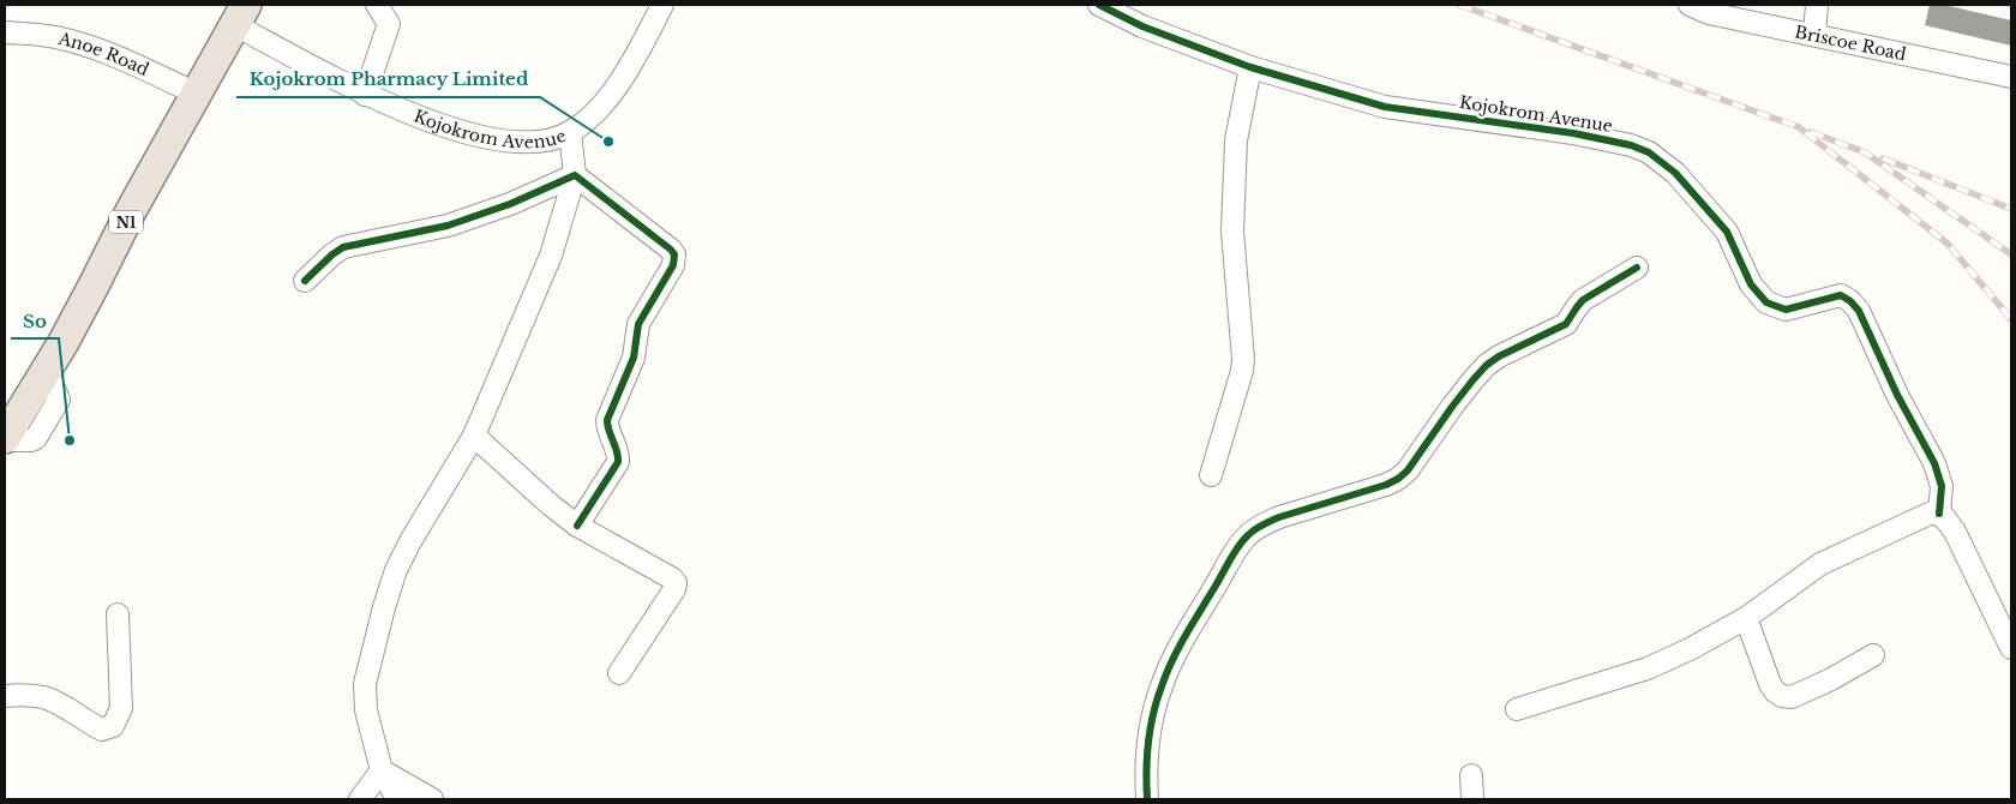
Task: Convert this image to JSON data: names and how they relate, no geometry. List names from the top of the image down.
{
  "streets": {
    "highway": ["N1"],
    "street": ["Briscoe Road", "Anoe Road", "Kojokrom Avenue"]
  },
  "crossings": [
    ["Anoe Road", "N1"],
    ["Kojokrom Avenue", "N1"]
  ],
  "places": ["Kojokrom Pharmacy Limited", "So"]
}
